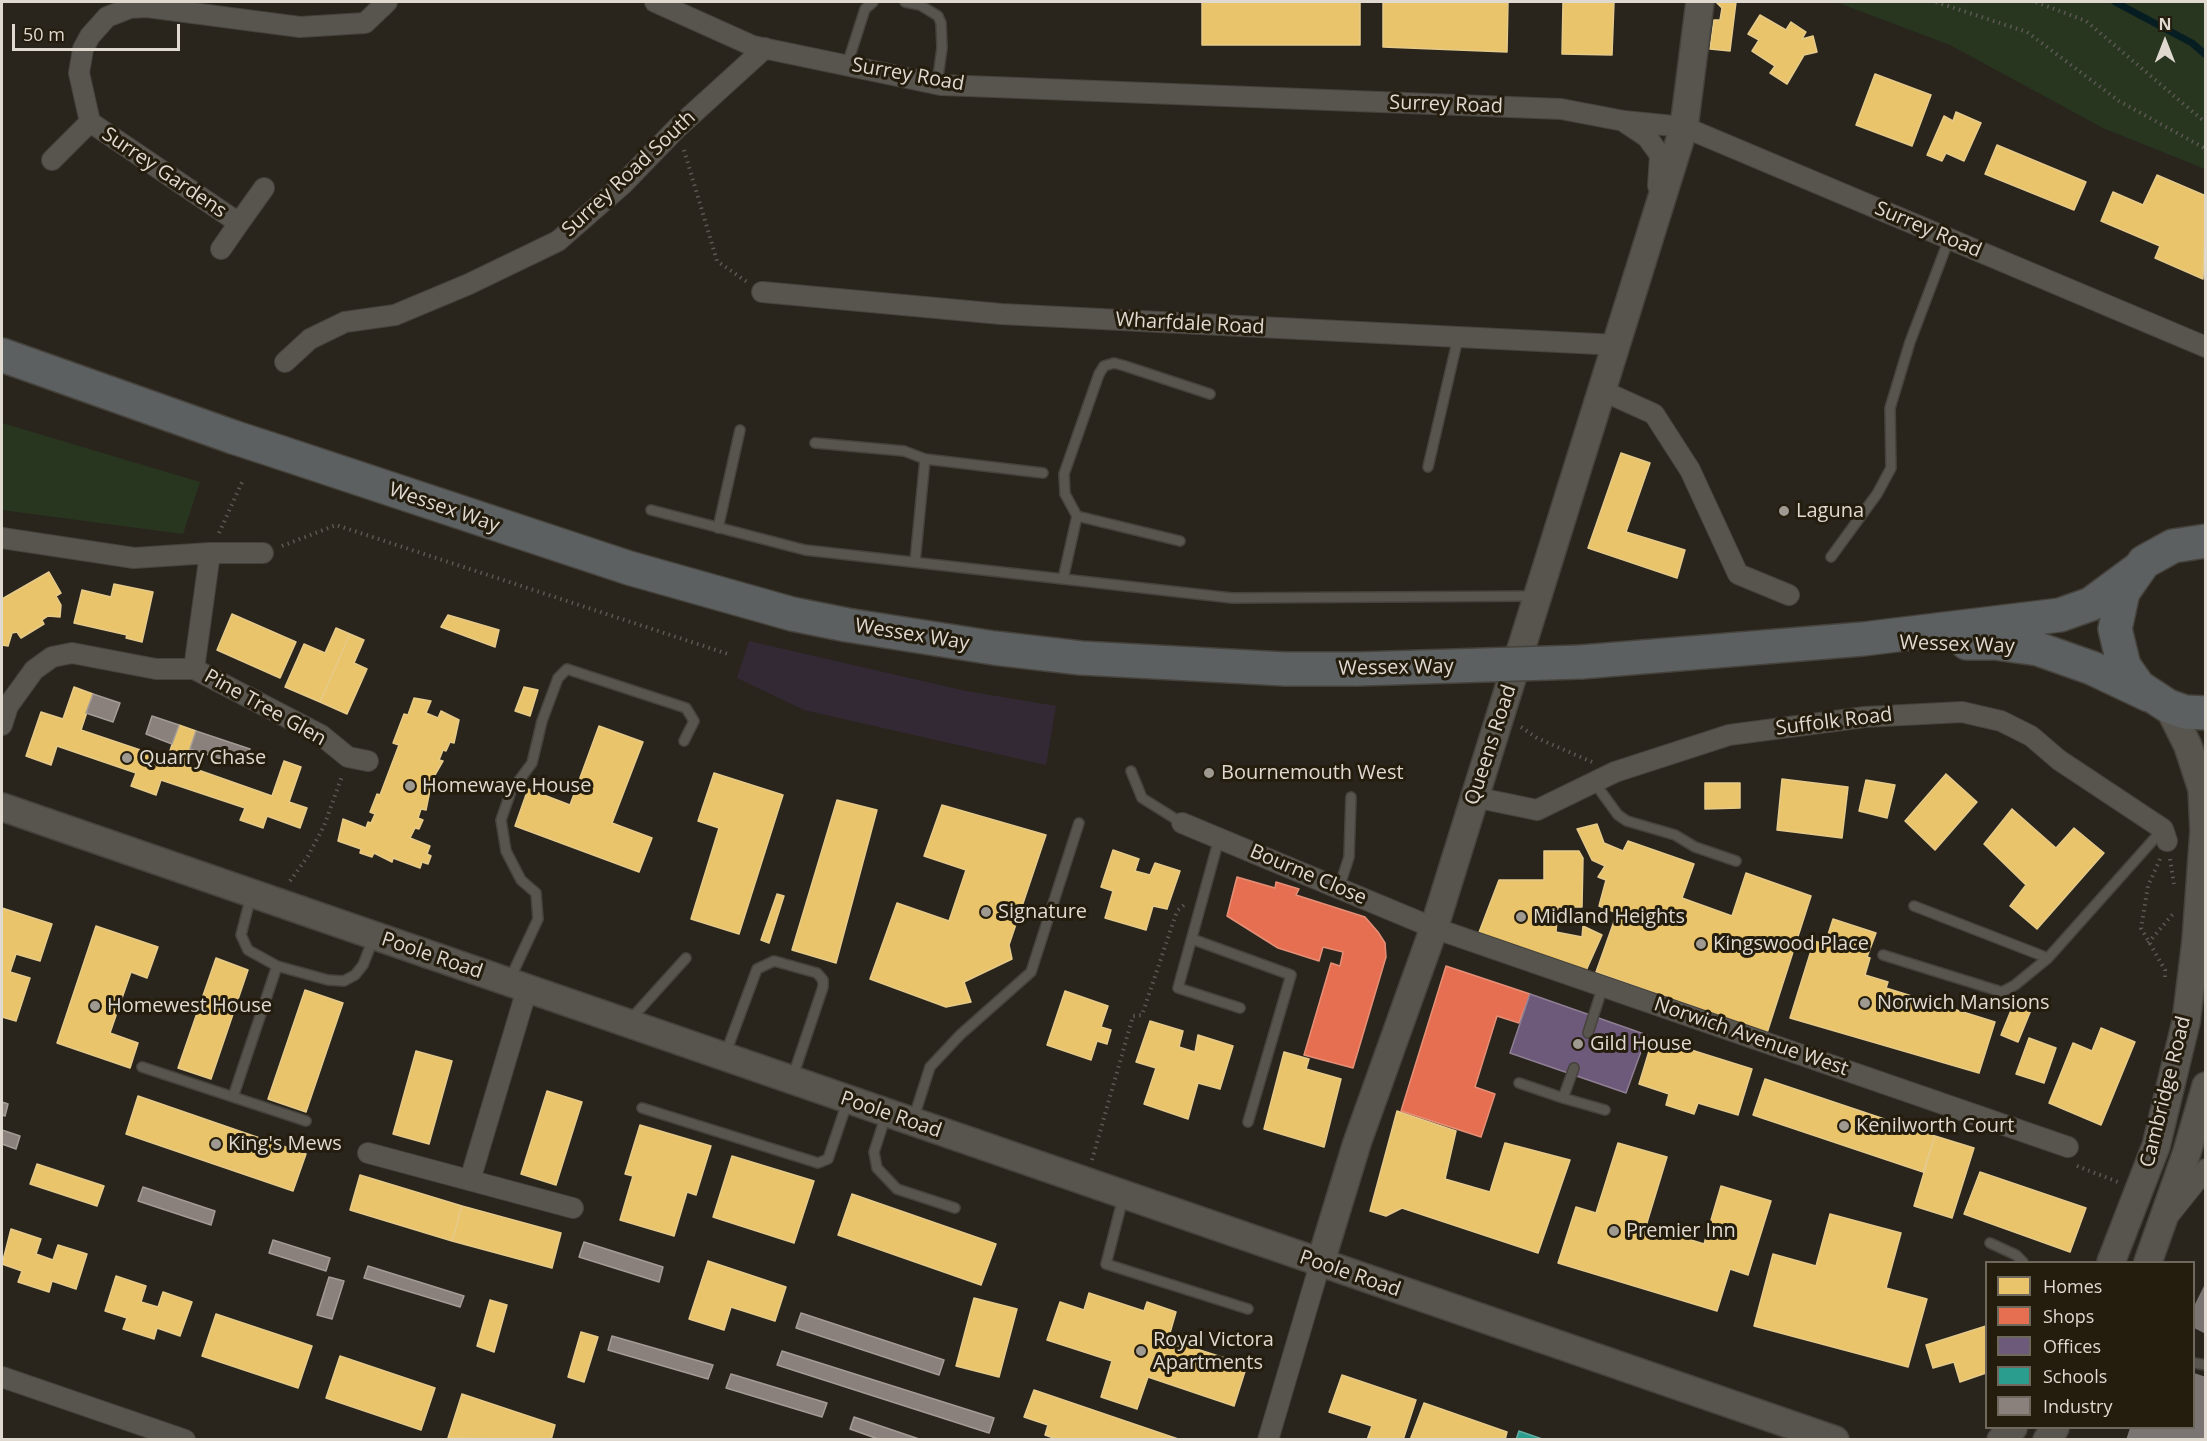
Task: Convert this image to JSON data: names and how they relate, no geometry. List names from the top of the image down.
{
  "streets": {
    "highway": ["Wessex Way"],
    "street": [
      "Surrey Road",
      "Surrey Gardens",
      "Surrey Road South",
      "Wharfdale Road",
      "Pine Tree Glen",
      "Suffolk Road",
      "Queens Road",
      "Bourne Close",
      "Poole Road",
      "Norwich Avenue West",
      "Cambridge Road"
    ]
  },
  "crossings": [
    ["Surrey Road", "Surrey Road South"],
    ["Surrey Road", "Queens Road"],
    ["Wharfdale Road", "Queens Road"],
    ["Wessex Way", "Cambridge Road"],
    ["Suffolk Road", "Queens Road"],
    ["Queens Road", "Bourne Close"],
    ["Queens Road", "Poole Road"],
    ["Queens Road", "Norwich Avenue West"],
    ["Bourne Close", "Norwich Avenue West"]
  ],
  "places": [
    "Laguna",
    "Quarry Chase",
    "Bournemouth West",
    "Homewaye House",
    "Signature",
    "Midland Heights",
    "Kingswood Place",
    "Norwich Mansions",
    "Homewest House",
    "Gild House",
    "Kenilworth Court",
    "King's Mews",
    "Premier Inn",
    "Royal Victora Apartments"
  ],
  "legend": [
    "Homes",
    "Shops",
    "Offices",
    "Schools",
    "Industry"
  ],
  "scale_bar": "50 m",
  "north": "top"
}
